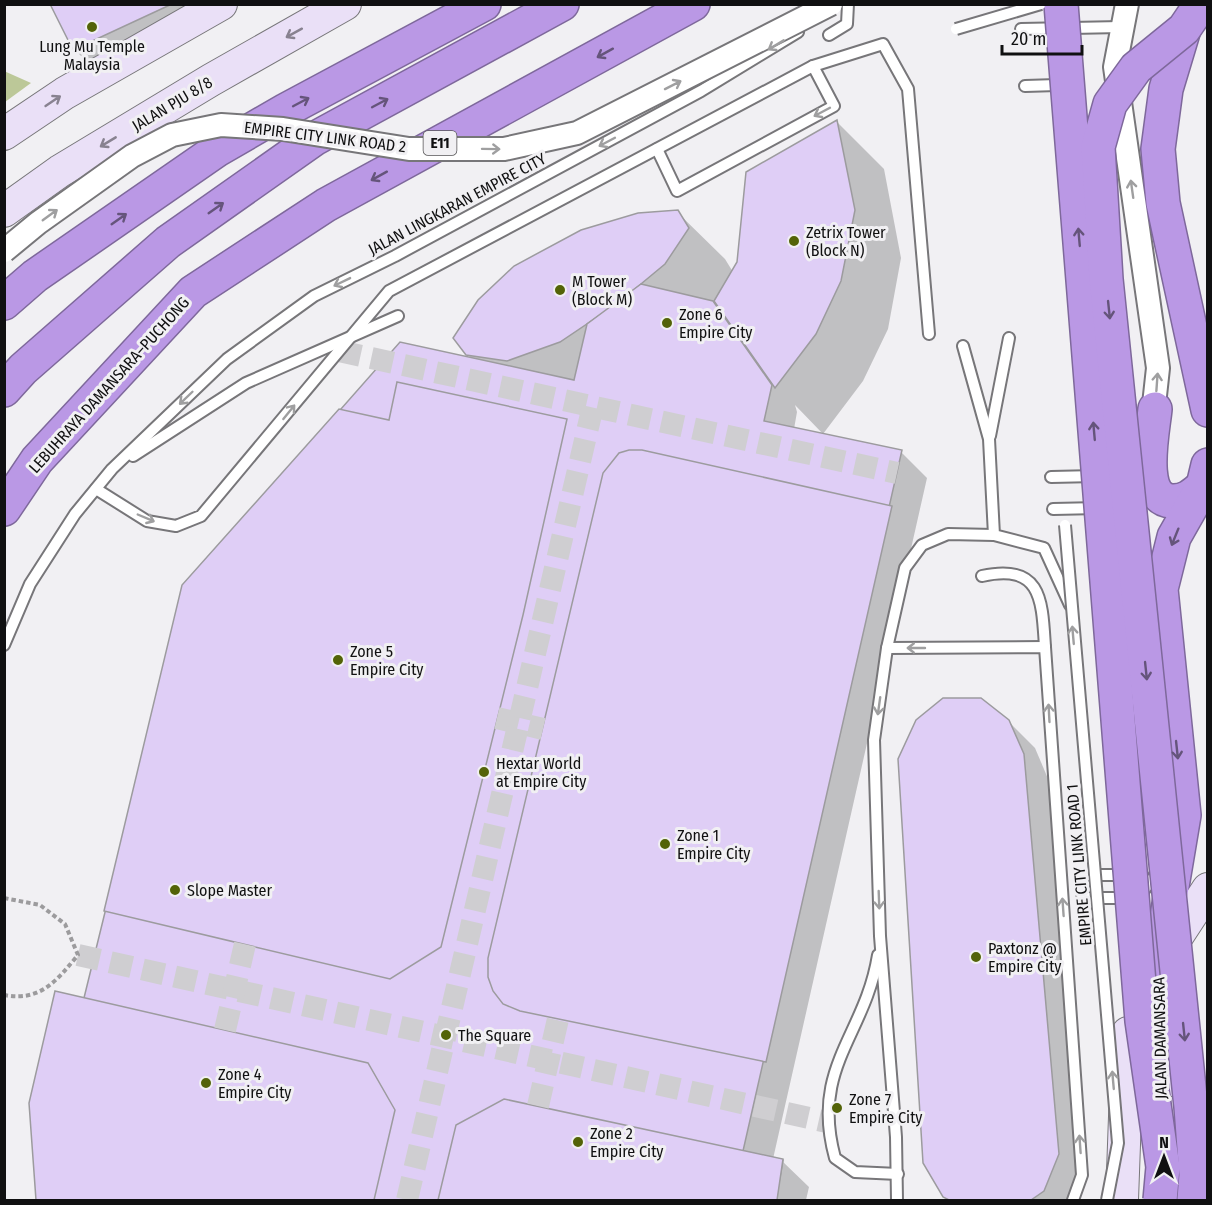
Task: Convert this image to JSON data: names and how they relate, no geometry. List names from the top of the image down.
{
  "streets": {
    "highway": ["E11", "LEBUHRAYA DAMANSARA–PUCHONG"],
    "street": ["JALAN PJU 8/8", "EMPIRE CITY LINK ROAD 2", "JALAN DAMANSARA"],
    "lane": ["JALAN LINGKARAN EMPIRE CITY", "EMPIRE CITY LINK ROAD 1"]
  },
  "one_way": ["EMPIRE CITY LINK ROAD 2"],
  "places": [
    "Lung Mu Temple Malaysia",
    "Zetrix Tower (Block N)",
    "M Tower (Block M)",
    "Zone 6 Empire City",
    "Zone 5 Empire City",
    "Hextar World at Empire City",
    "Zone 1 Empire City",
    "Slope Master",
    "Paxtonz @ Empire City",
    "The Square",
    "Zone 4 Empire City",
    "Zone 7 Empire City",
    "Zone 2 Empire City"
  ],
  "scale_bar": "20 m",
  "north": "top"
}
